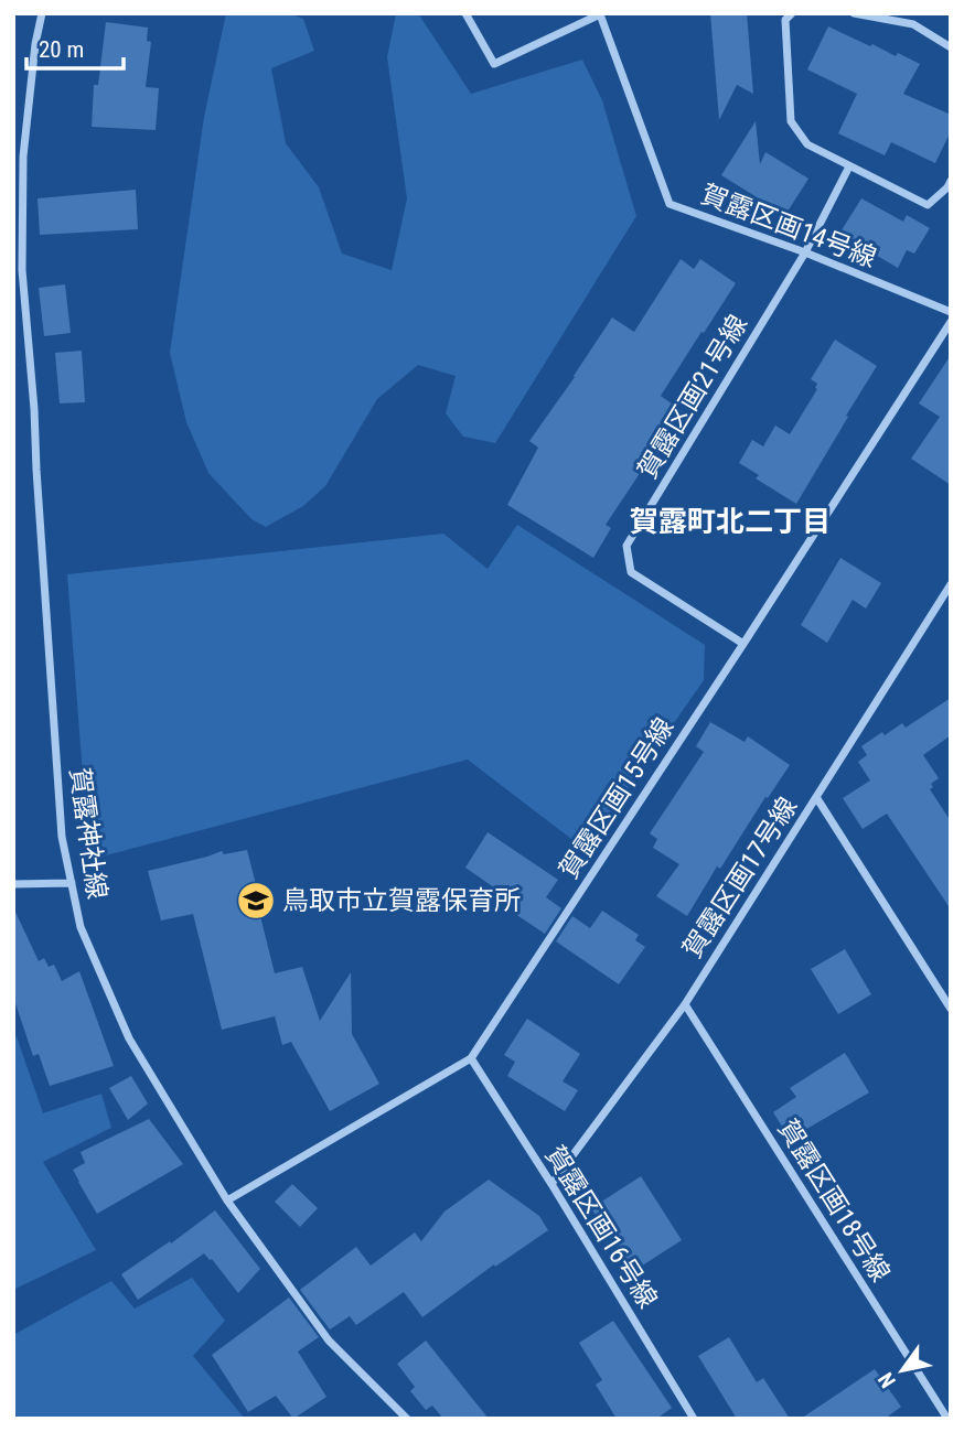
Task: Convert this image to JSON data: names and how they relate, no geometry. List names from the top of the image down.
{
  "streets": {
    "street": [
      "賀露区画14号線",
      "賀露区画21号線",
      "賀露区画15号線",
      "賀露神社線",
      "賀露区画17号線",
      "賀露区画18号線",
      "賀露区画16号線"
    ]
  },
  "crossings": [
    ["賀露区画14号線", "賀露区画21号線"],
    ["賀露区画21号線", "賀露区画15号線"],
    ["賀露区画15号線", "賀露神社線"],
    ["賀露区画15号線", "賀露区画16号線"],
    ["賀露区画17号線", "賀露区画18号線"],
    ["賀露区画17号線", "賀露区画16号線"]
  ],
  "districts": ["賀露町北二丁目"],
  "places": {
    "school or university": ["鳥取市立賀露保育所"]
  },
  "scale_bar": "20 m",
  "north": "bottom left"
}
